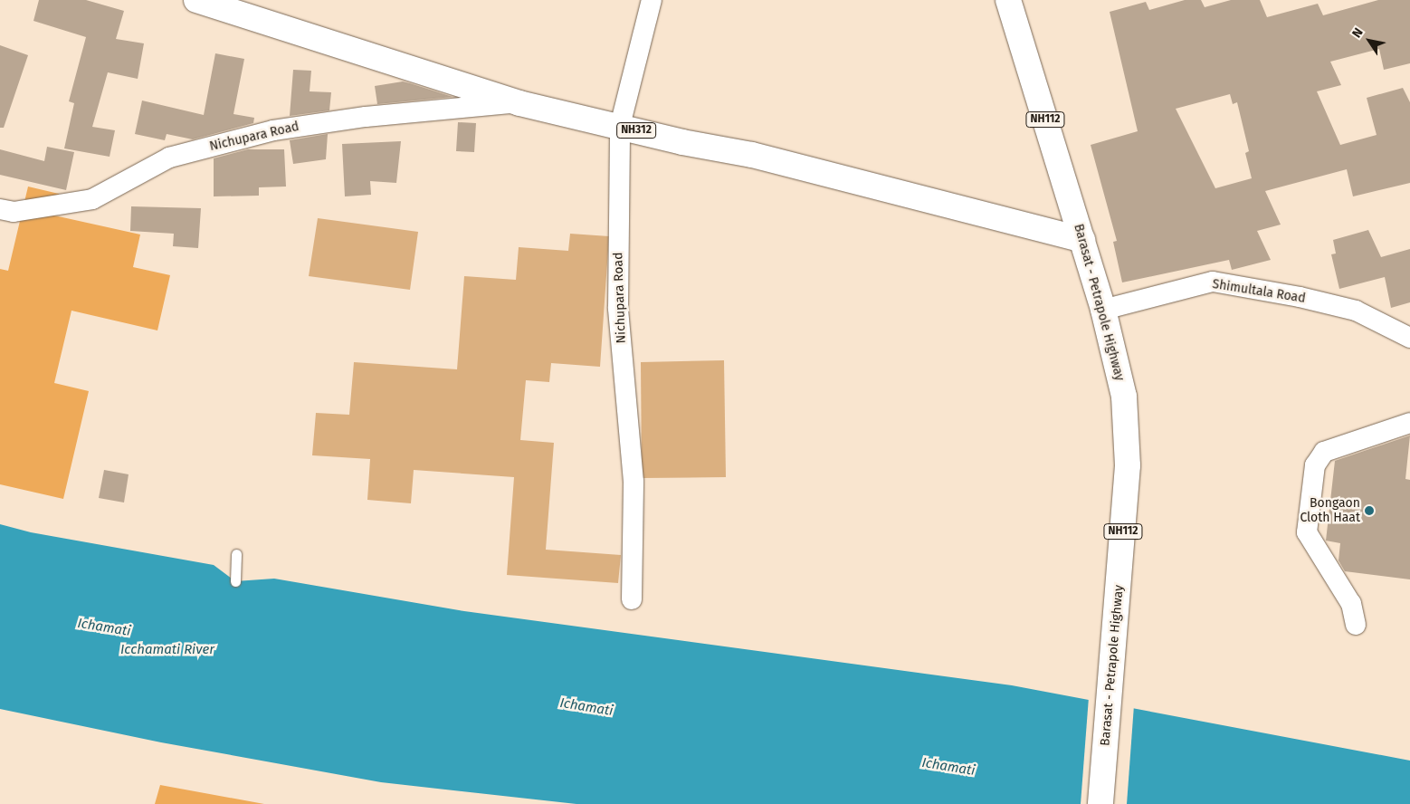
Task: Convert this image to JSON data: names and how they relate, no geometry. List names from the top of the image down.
{
  "streets": {
    "highway": ["NH112", "NH312", "Barasat - Petrapole Highway"],
    "street": ["Nichupara Road", "Shimultala Road"]
  },
  "crossings": [
    ["NH312", "Nichupara Road"],
    ["NH312", "Barasat - Petrapole Highway"],
    ["Shimultala Road", "Barasat - Petrapole Highway"]
  ],
  "water": ["Ichamati", "Icchamati River"],
  "places": ["Bongaon Cloth Haat"],
  "north": "top left"
}
